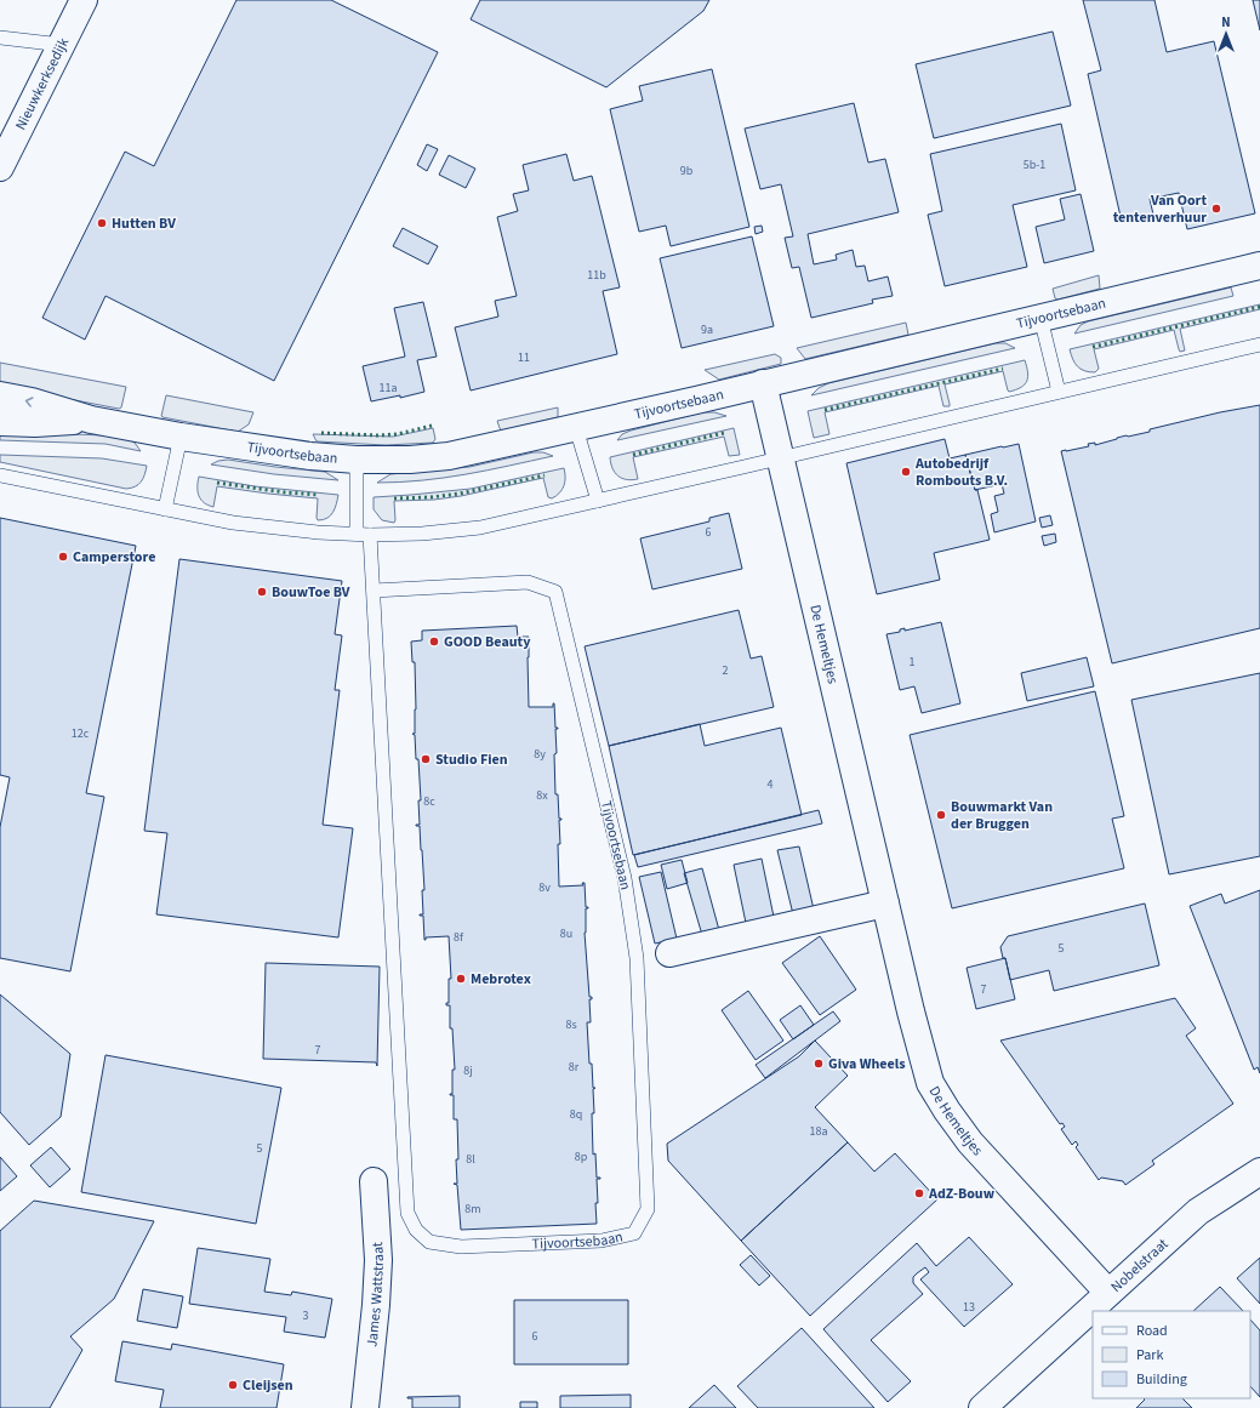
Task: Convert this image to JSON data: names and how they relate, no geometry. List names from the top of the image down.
{
  "streets": {
    "street": [
      "Nieuwkerksedijk",
      "Tijvoortsebaan",
      "De Hemeltjes",
      "Nobelstraat",
      "James Wattstraat"
    ]
  },
  "crossings": [
    ["Tijvoortsebaan", "De Hemeltjes"],
    ["De Hemeltjes", "Nobelstraat"]
  ],
  "places": [
    "Van Oort tentenverhuur",
    "Hutten BV",
    "Autobedrijf Rombouts B.V.",
    "Camperstore",
    "BouwToe BV",
    "GOOD Beauty",
    "Studio Fien",
    "Bouwmarkt Van der Bruggen",
    "Mebrotex",
    "Giva Wheels",
    "AdZ-Bouw",
    "Cleijsen"
  ],
  "house_numbers": [
    "5b-1",
    "9b",
    "11b",
    "9a",
    "11",
    "11a",
    "6",
    "1",
    "2",
    "12c",
    "8y",
    "4",
    "8x",
    "8c",
    "8v",
    "8u",
    "8f",
    "5",
    "7",
    "8s",
    "7",
    "8r",
    "8j",
    "8q",
    "18a",
    "5",
    "8p",
    "8l",
    "8m",
    "13",
    "3",
    "6"
  ],
  "legend": ["Road", "Park", "Building"],
  "north": "top"
}
